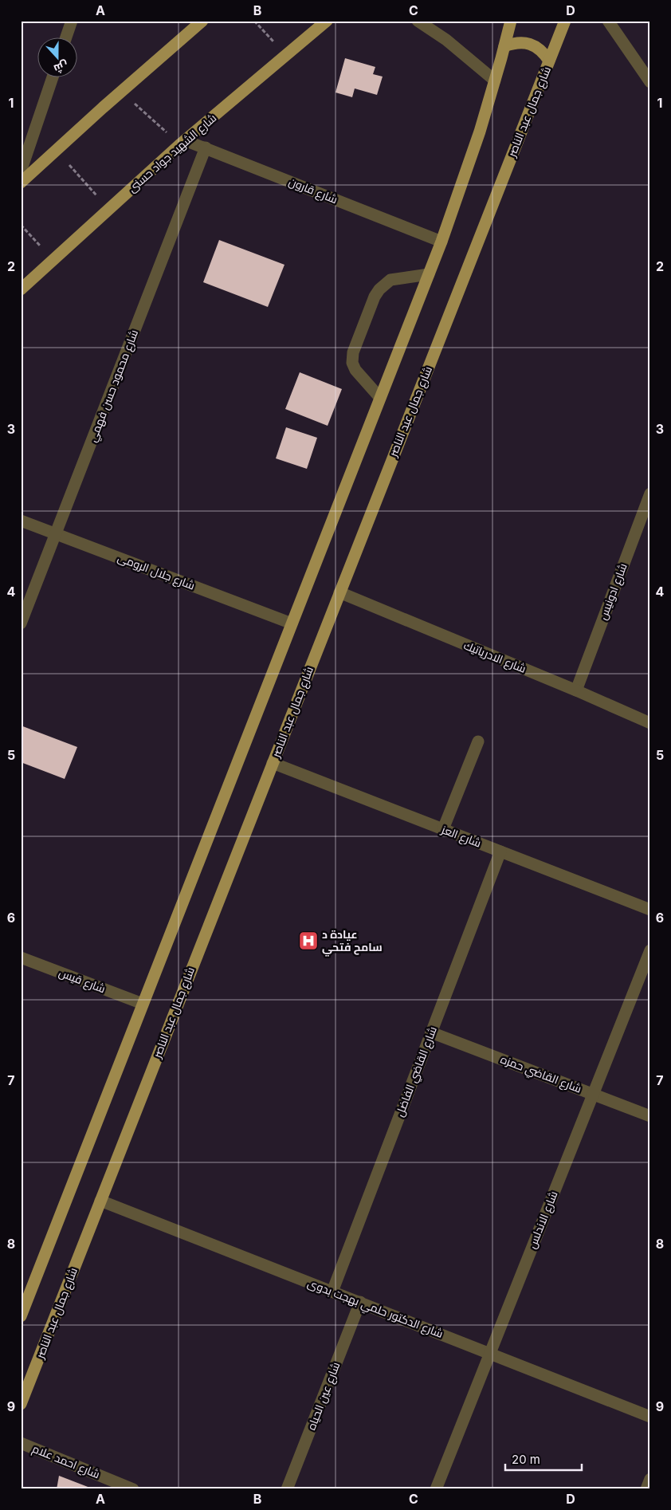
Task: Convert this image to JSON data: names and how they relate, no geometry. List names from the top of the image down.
{
  "streets": {
    "main road": ["شارع جمال عبد الناصر", "شارع الشهيد جواد حسنى"],
    "street": [
      "شارع قارون",
      "شارع محمود حسن فهمي",
      "شارع جلال الرومى",
      "شارع ادونيس",
      "شارع الادرياتيك",
      "شارع العز",
      "شارع قيس",
      "شارع القاضي الفاضل",
      "شارع القاضي حمزه",
      "شارع الاندلس",
      "شارع الدكتور حلمي بهجت بدوى",
      "شارع عين الحياه",
      "شارع احمد علام"
    ]
  },
  "crossings": [
    ["شارع جمال عبد الناصر", "شارع الادرياتيك"],
    ["شارع جمال عبد الناصر", "شارع العز"],
    ["شارع جمال عبد الناصر", "شارع الدكتور حلمي بهجت بدوى"],
    ["شارع الشهيد جواد حسنى", "شارع قارون"],
    ["شارع قارون", "شارع محمود حسن فهمي"],
    ["شارع محمود حسن فهمي", "شارع جلال الرومى"],
    ["شارع ادونيس", "شارع الادرياتيك"],
    ["شارع العز", "شارع القاضي الفاضل"],
    ["شارع القاضي الفاضل", "شارع القاضي حمزه"],
    ["شارع القاضي الفاضل", "شارع الدكتور حلمي بهجت بدوى"],
    ["شارع القاضي حمزه", "شارع الاندلس"],
    ["شارع الاندلس", "شارع الدكتور حلمي بهجت بدوى"],
    ["شارع الدكتور حلمي بهجت بدوى", "شارع عين الحياه"]
  ],
  "places": {
    "hospital": ["عيادة د سامح فتحي"]
  },
  "scale_bar": "20 m",
  "north": "bottom",
  "grid": {
    "columns": [
      "A",
      "B",
      "C",
      "D"
    ],
    "rows": [
      "1",
      "2",
      "3",
      "4",
      "5",
      "6",
      "7",
      "8",
      "9"
    ]
  }
}
